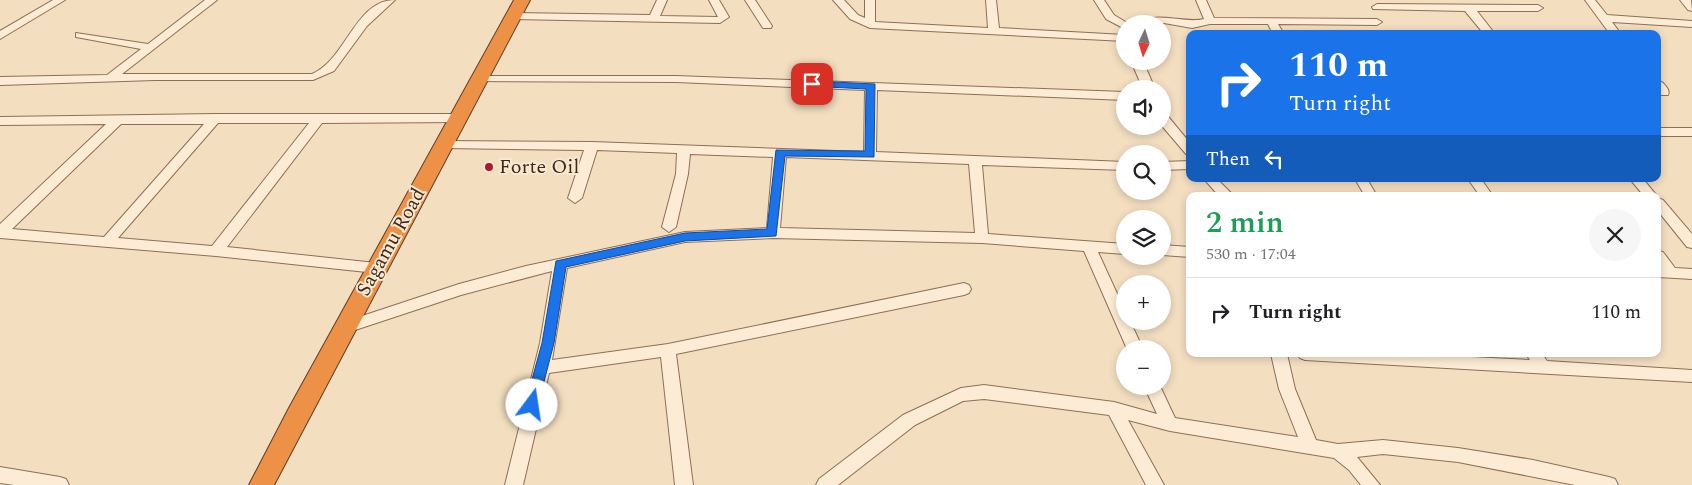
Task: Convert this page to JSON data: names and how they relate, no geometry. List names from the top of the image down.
{
  "streets": {
    "highway": ["Sagamu Road"]
  },
  "places": ["Forte Oil"],
  "north": "bottom",
  "page": {
    "map_buttons": ["+", "−"],
    "turn": ["110 m", "Turn right"],
    "then": "Then",
    "heading": ["2 min", "530 m · 17:04"],
    "list": [
      {
        "name": "Turn right",
        "value": "110 m"
      }
    ]
  }
}
